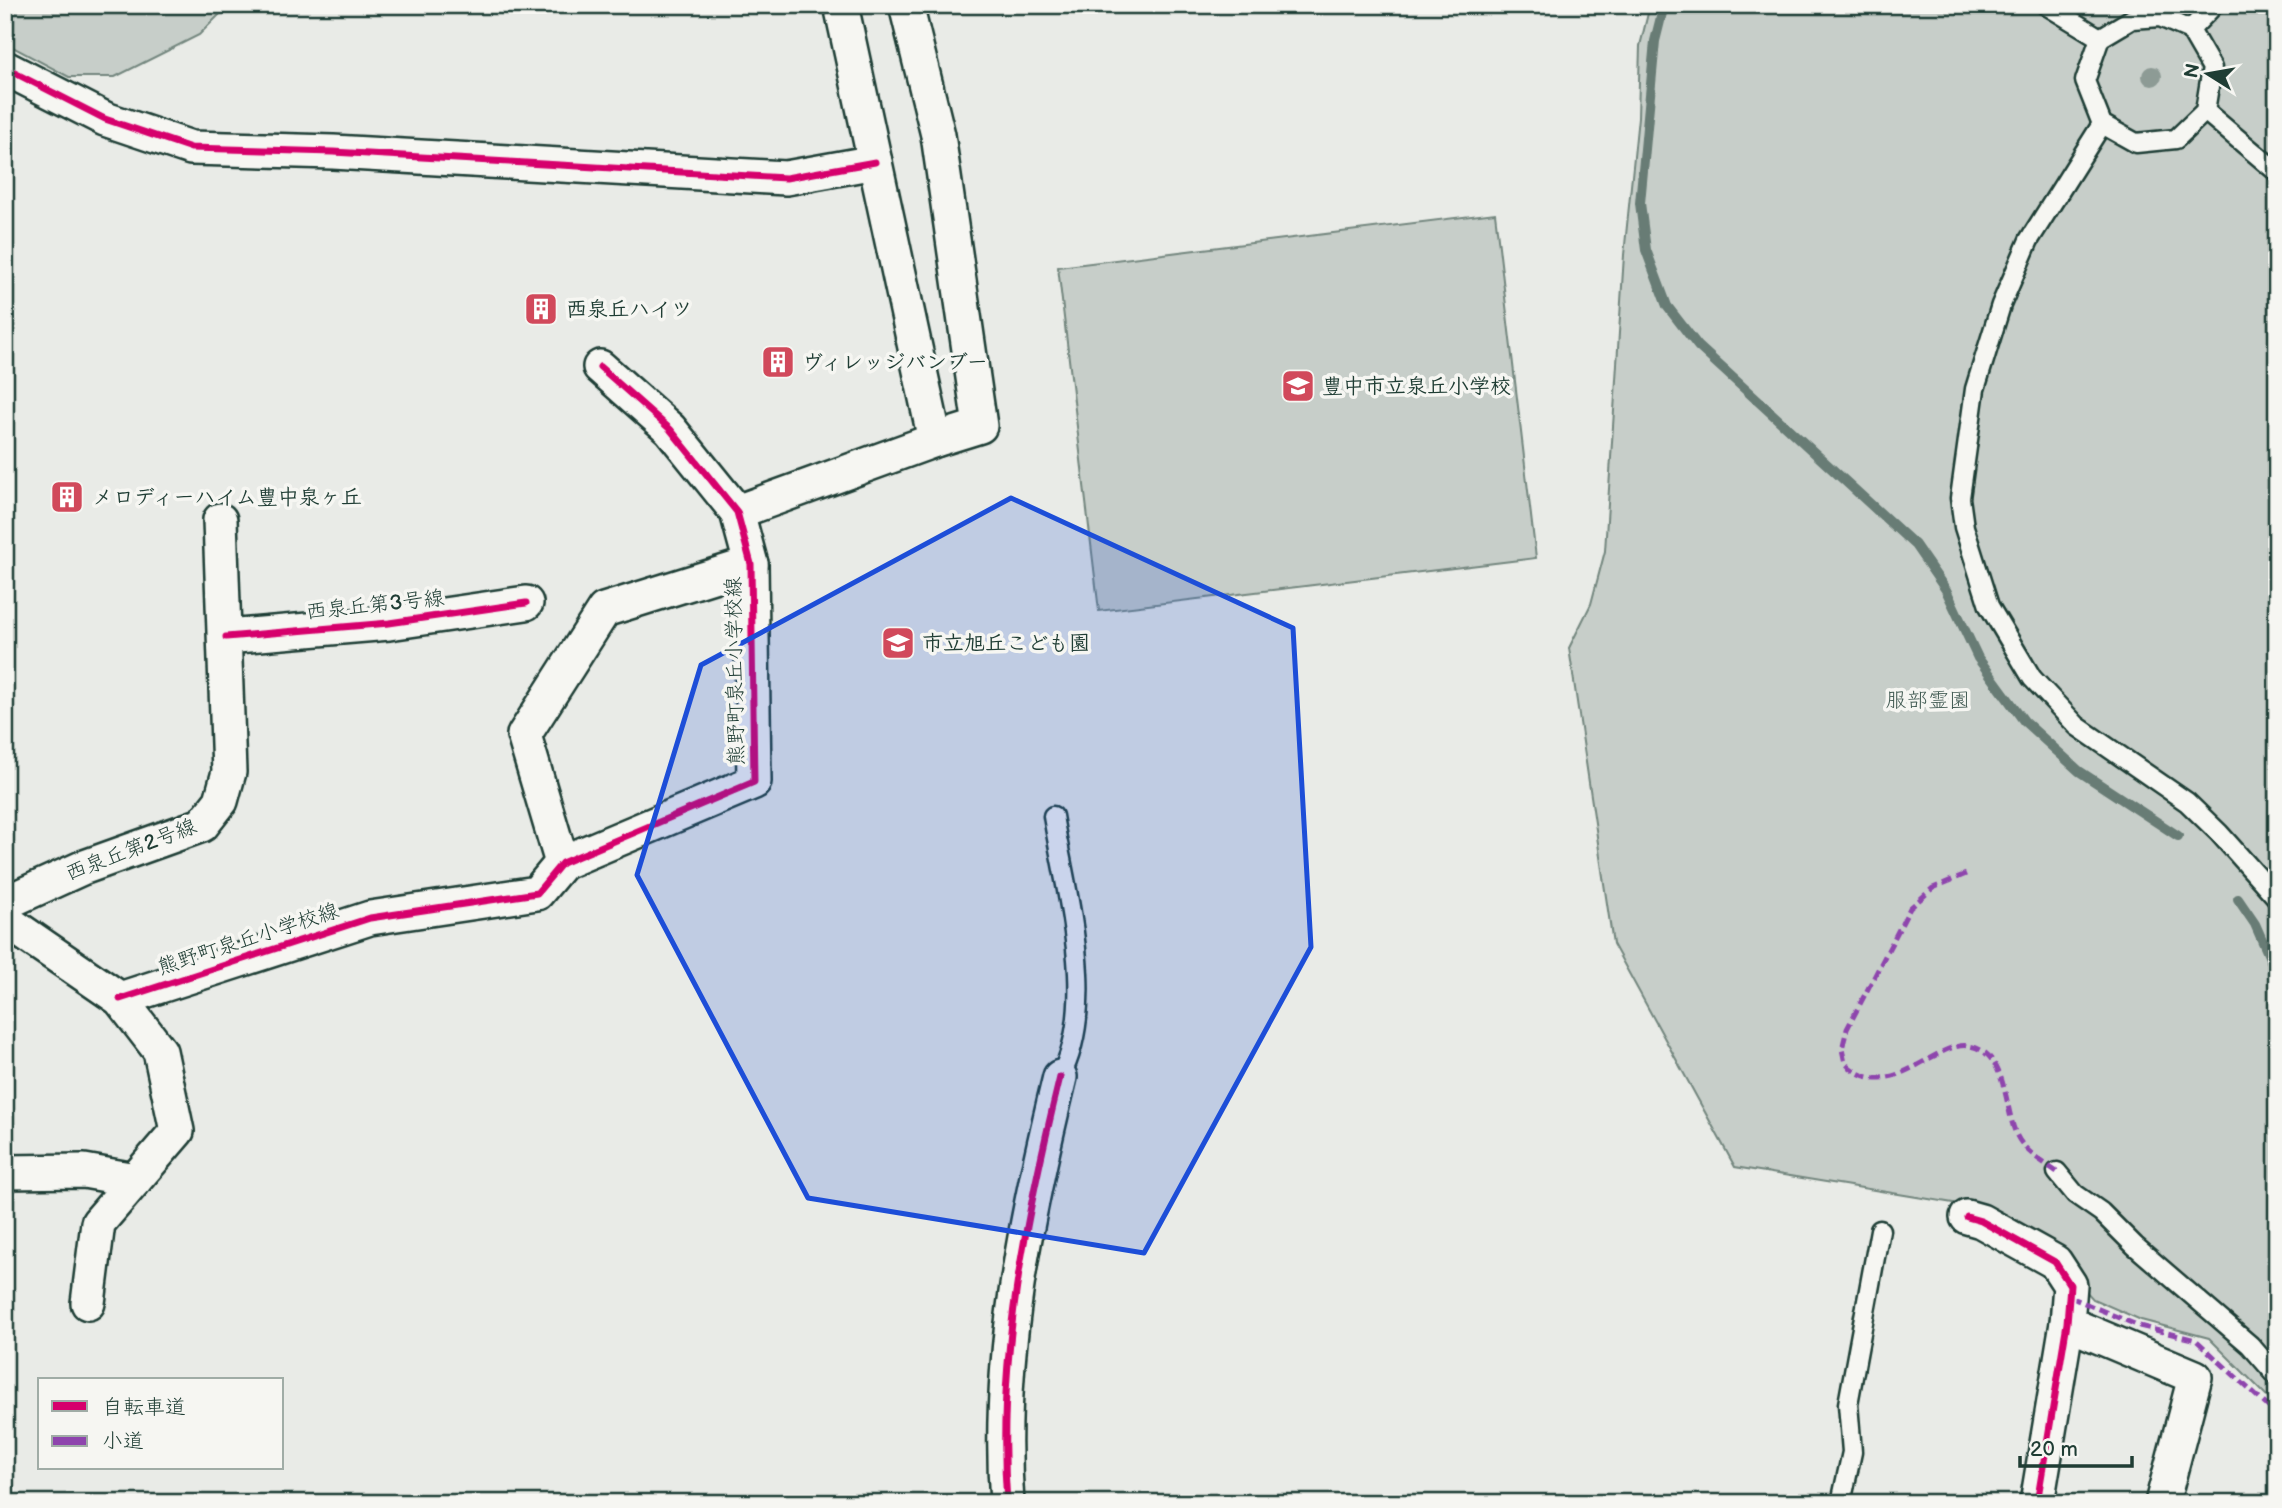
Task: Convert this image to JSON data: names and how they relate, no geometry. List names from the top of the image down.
{
  "streets": {
    "street": ["西泉丘第3号線", "熊野町泉丘小学校線", "西泉丘第2号線"]
  },
  "crossings": [
    ["西泉丘第3号線", "西泉丘第2号線"]
  ],
  "parks": ["服部霊園"],
  "places": {
    "building": ["西泉丘ハイツ", "ヴィレッジバンブー", "メロディーハイム豊中泉ヶ丘"],
    "school or university": ["豊中市立泉丘小学校", "市立旭丘こども園"]
  },
  "legend": ["自転車道", "小道"],
  "scale_bar": "20 m",
  "north": "left"
}
